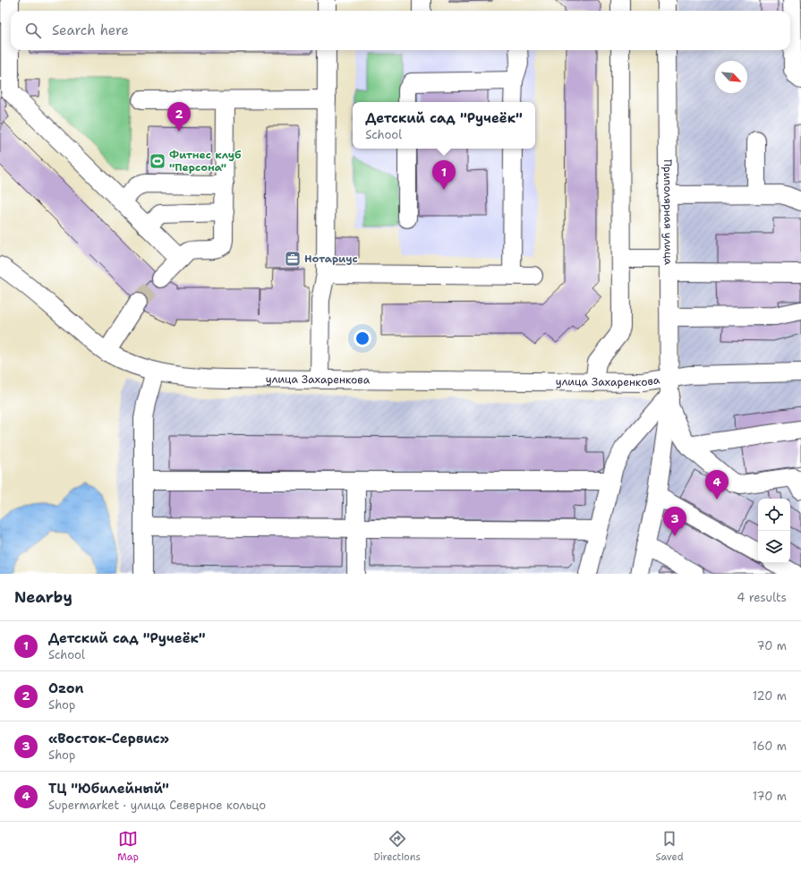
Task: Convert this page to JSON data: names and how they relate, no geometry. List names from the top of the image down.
{
  "streets": {
    "street": ["Приполярная улица", "улица Захаренкова"]
  },
  "crossings": [
    ["Приполярная улица", "улица Захаренкова"]
  ],
  "places": {
    "sports": ["Фитнес клуб \"Персона\""],
    "office": ["Нотариус"]
  },
  "north": "bottom right",
  "page": {
    "search": "Search here",
    "popup": ["Детский сад \"Ручеёк\"", "School"],
    "pins": [
      "2",
      "1",
      "4",
      "3"
    ],
    "heading": ["Nearby", "4 results"],
    "list": [
      {
        "mark": "1",
        "name": "Детский сад \"Ручеёк\"",
        "note": "School",
        "value": "70 m"
      },
      {
        "mark": "2",
        "name": "Ozon",
        "note": "Shop",
        "value": "120 m"
      },
      {
        "mark": "3",
        "name": "«Восток-Сервис»",
        "note": "Shop",
        "value": "160 m"
      },
      {
        "mark": "4",
        "name": "ТЦ \"Юбилейный\"",
        "note": "Supermarket · улица Северное кольцо",
        "value": "170 m"
      }
    ],
    "nav": ["Map", "Directions", "Saved"]
  }
}
